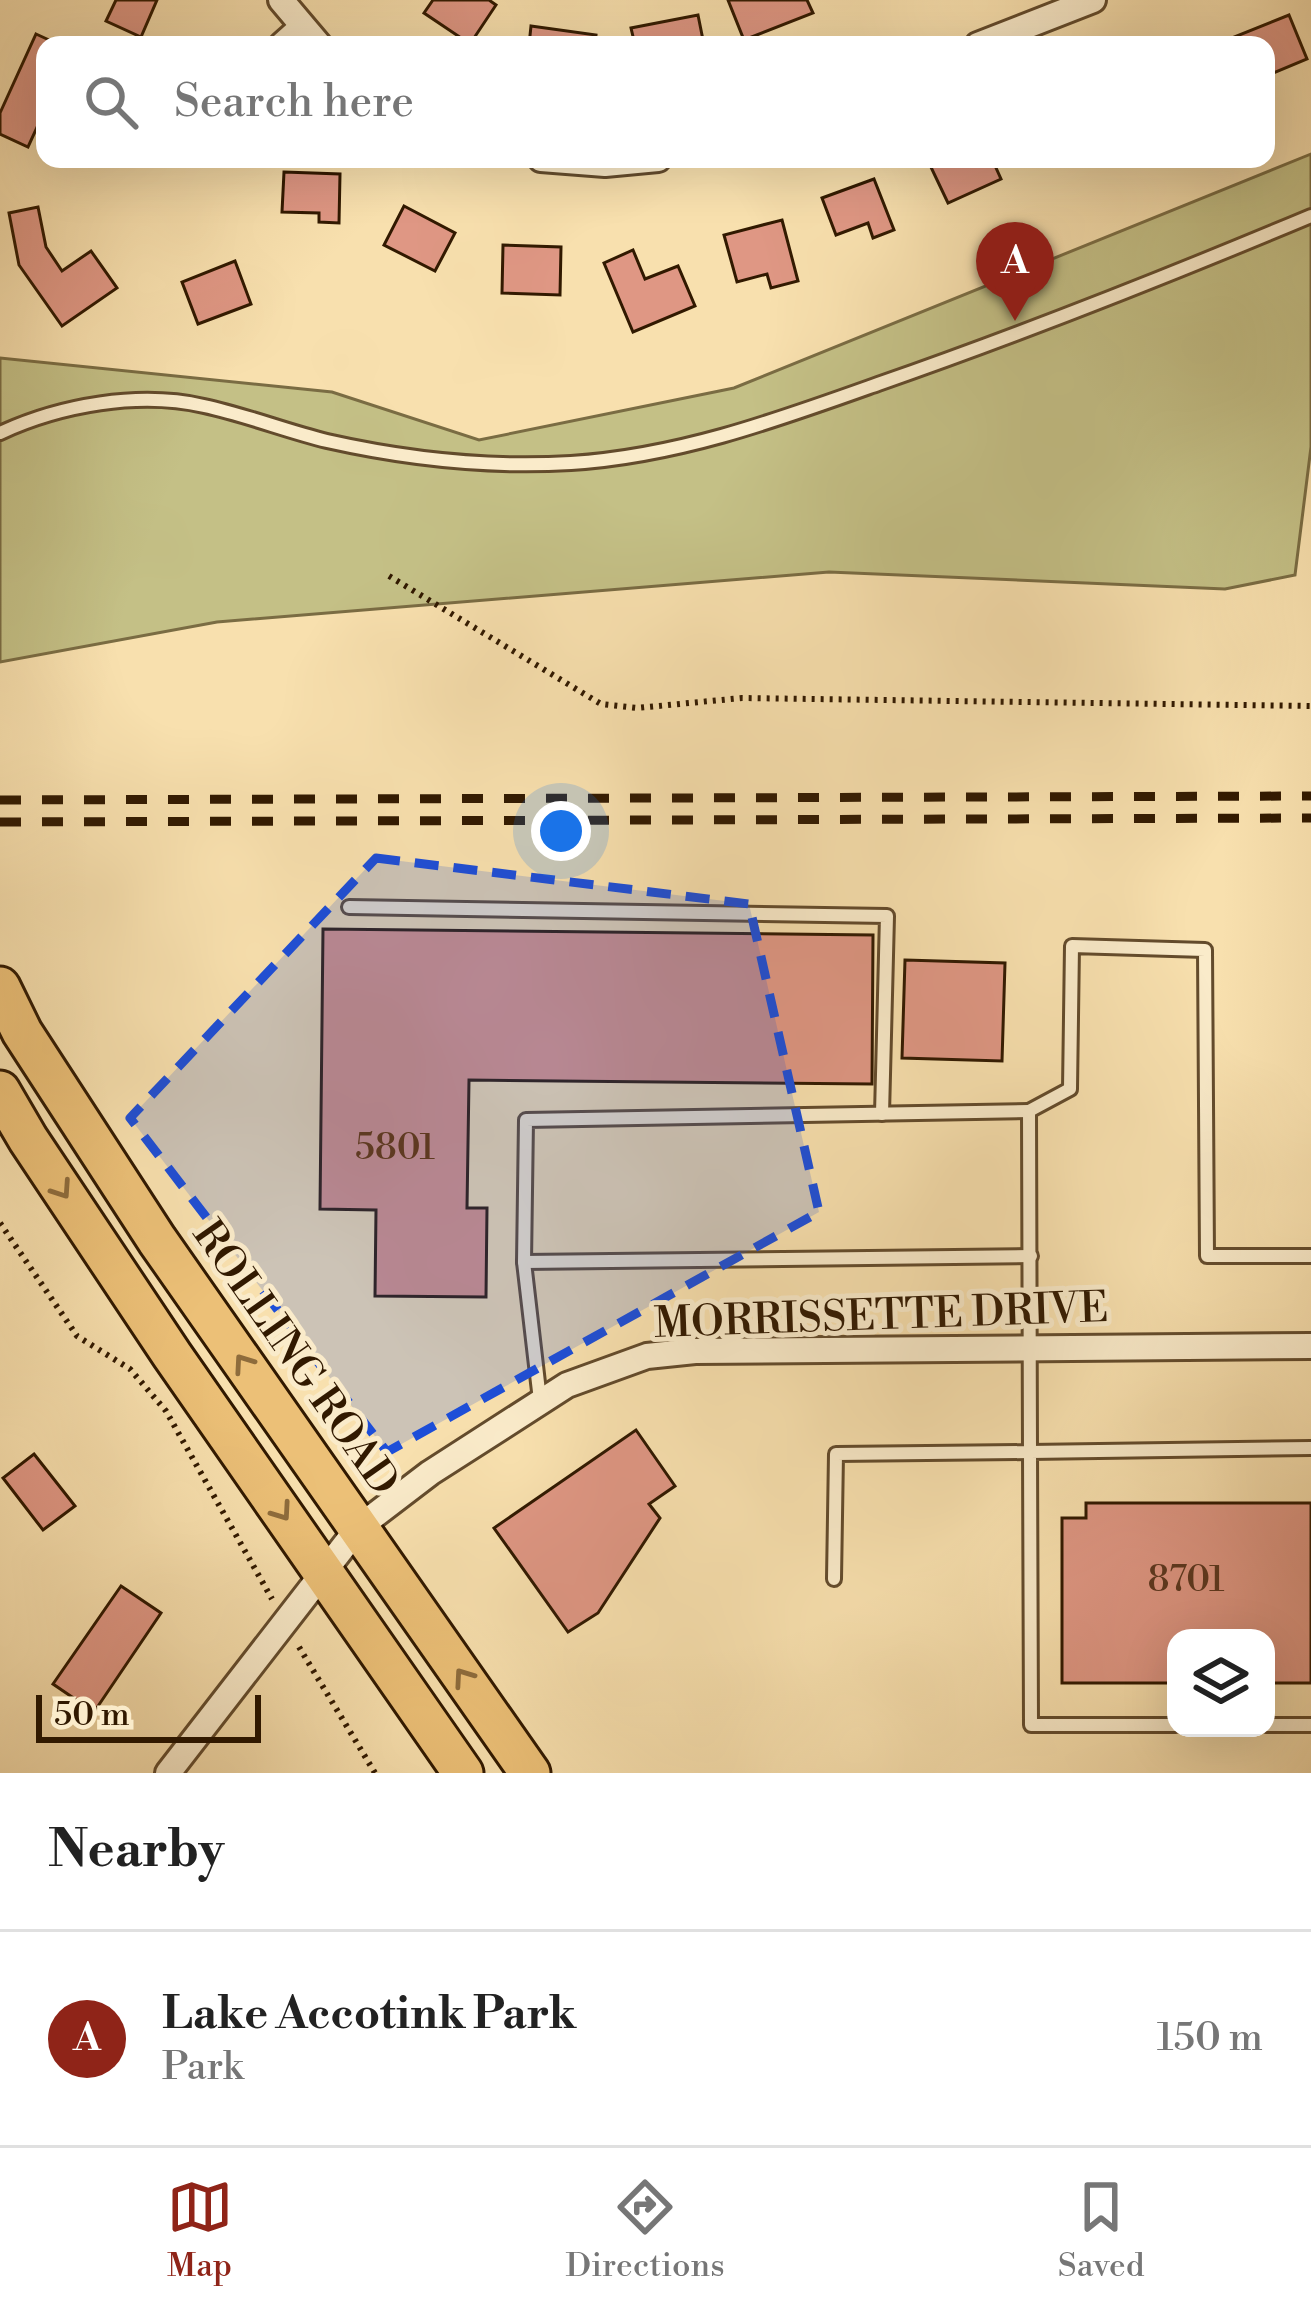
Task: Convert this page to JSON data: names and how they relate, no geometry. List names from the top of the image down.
{
  "streets": {
    "main road": ["ROLLING ROAD"],
    "street": ["MORRISSETTE DRIVE"]
  },
  "crossings": [
    ["MORRISSETTE DRIVE", "ROLLING ROAD"]
  ],
  "house_numbers": ["5801", "8701"],
  "scale_bar": "50 m",
  "page": {
    "search": "Search here",
    "pins": "A",
    "scale": "50 m",
    "heading": "Nearby",
    "list": [
      {
        "mark": "A",
        "name": "Lake Accotink Park",
        "note": "Park",
        "value": "150 m"
      }
    ],
    "nav": ["Map", "Directions", "Saved"]
  }
}
